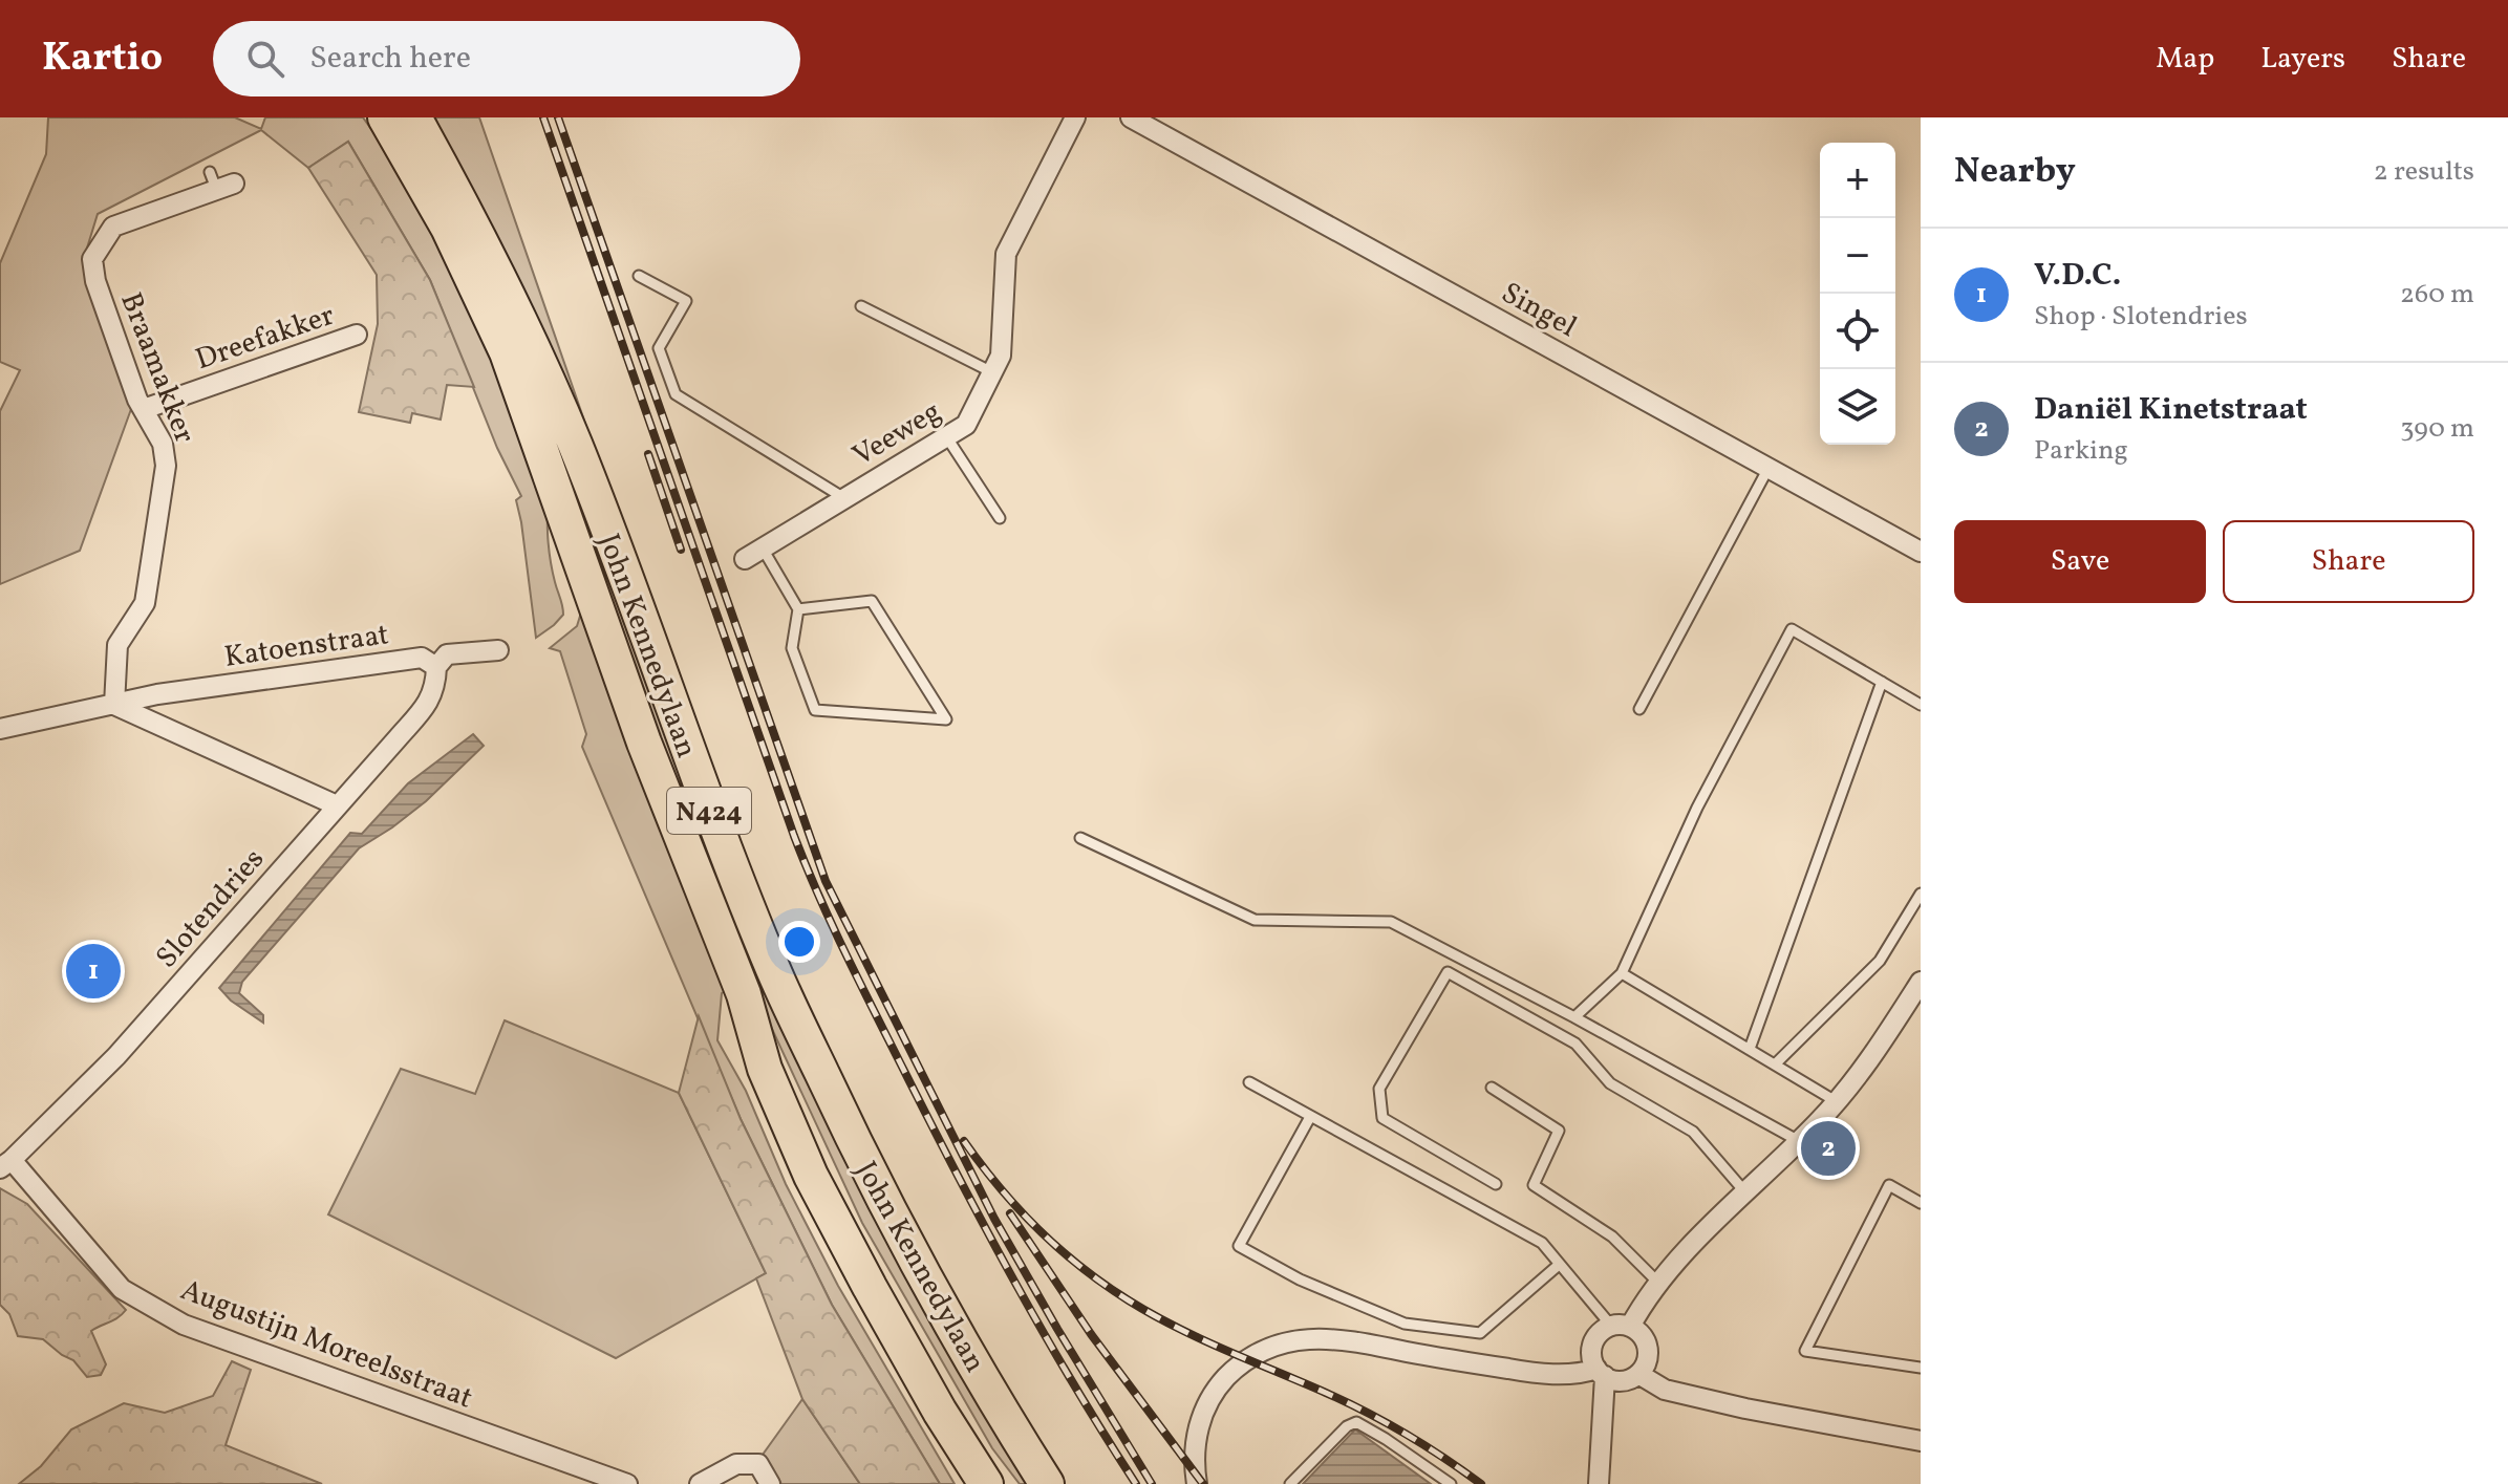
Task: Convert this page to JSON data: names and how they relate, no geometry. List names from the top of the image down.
{
  "streets": {
    "highway": ["John Kennedylaan", "N424"],
    "street": [
      "Singel",
      "Dreefakker",
      "Braamakker",
      "Veeweg",
      "Katoenstraat",
      "Slotendries",
      "Augustijn Moreelsstraat"
    ]
  },
  "crossings": [
    ["Dreefakker", "Braamakker"],
    ["Braamakker", "Katoenstraat"],
    ["Katoenstraat", "Slotendries"],
    ["Slotendries", "Augustijn Moreelsstraat"]
  ],
  "page": {
    "header": "Kartio",
    "search": "Search here",
    "nav": ["Map", "Layers", "Share"],
    "heading": ["Nearby", "2 results"],
    "map_buttons": ["+", "−"],
    "list": [
      {
        "mark": "1",
        "name": "V.D.C.",
        "note": "Shop · Slotendries",
        "value": "260 m"
      },
      {
        "mark": "2",
        "name": "Daniël Kinetstraat",
        "note": "Parking",
        "value": "390 m"
      }
    ],
    "buttons": ["Save", "Share"],
    "pins": ["1", "2"]
  }
}
